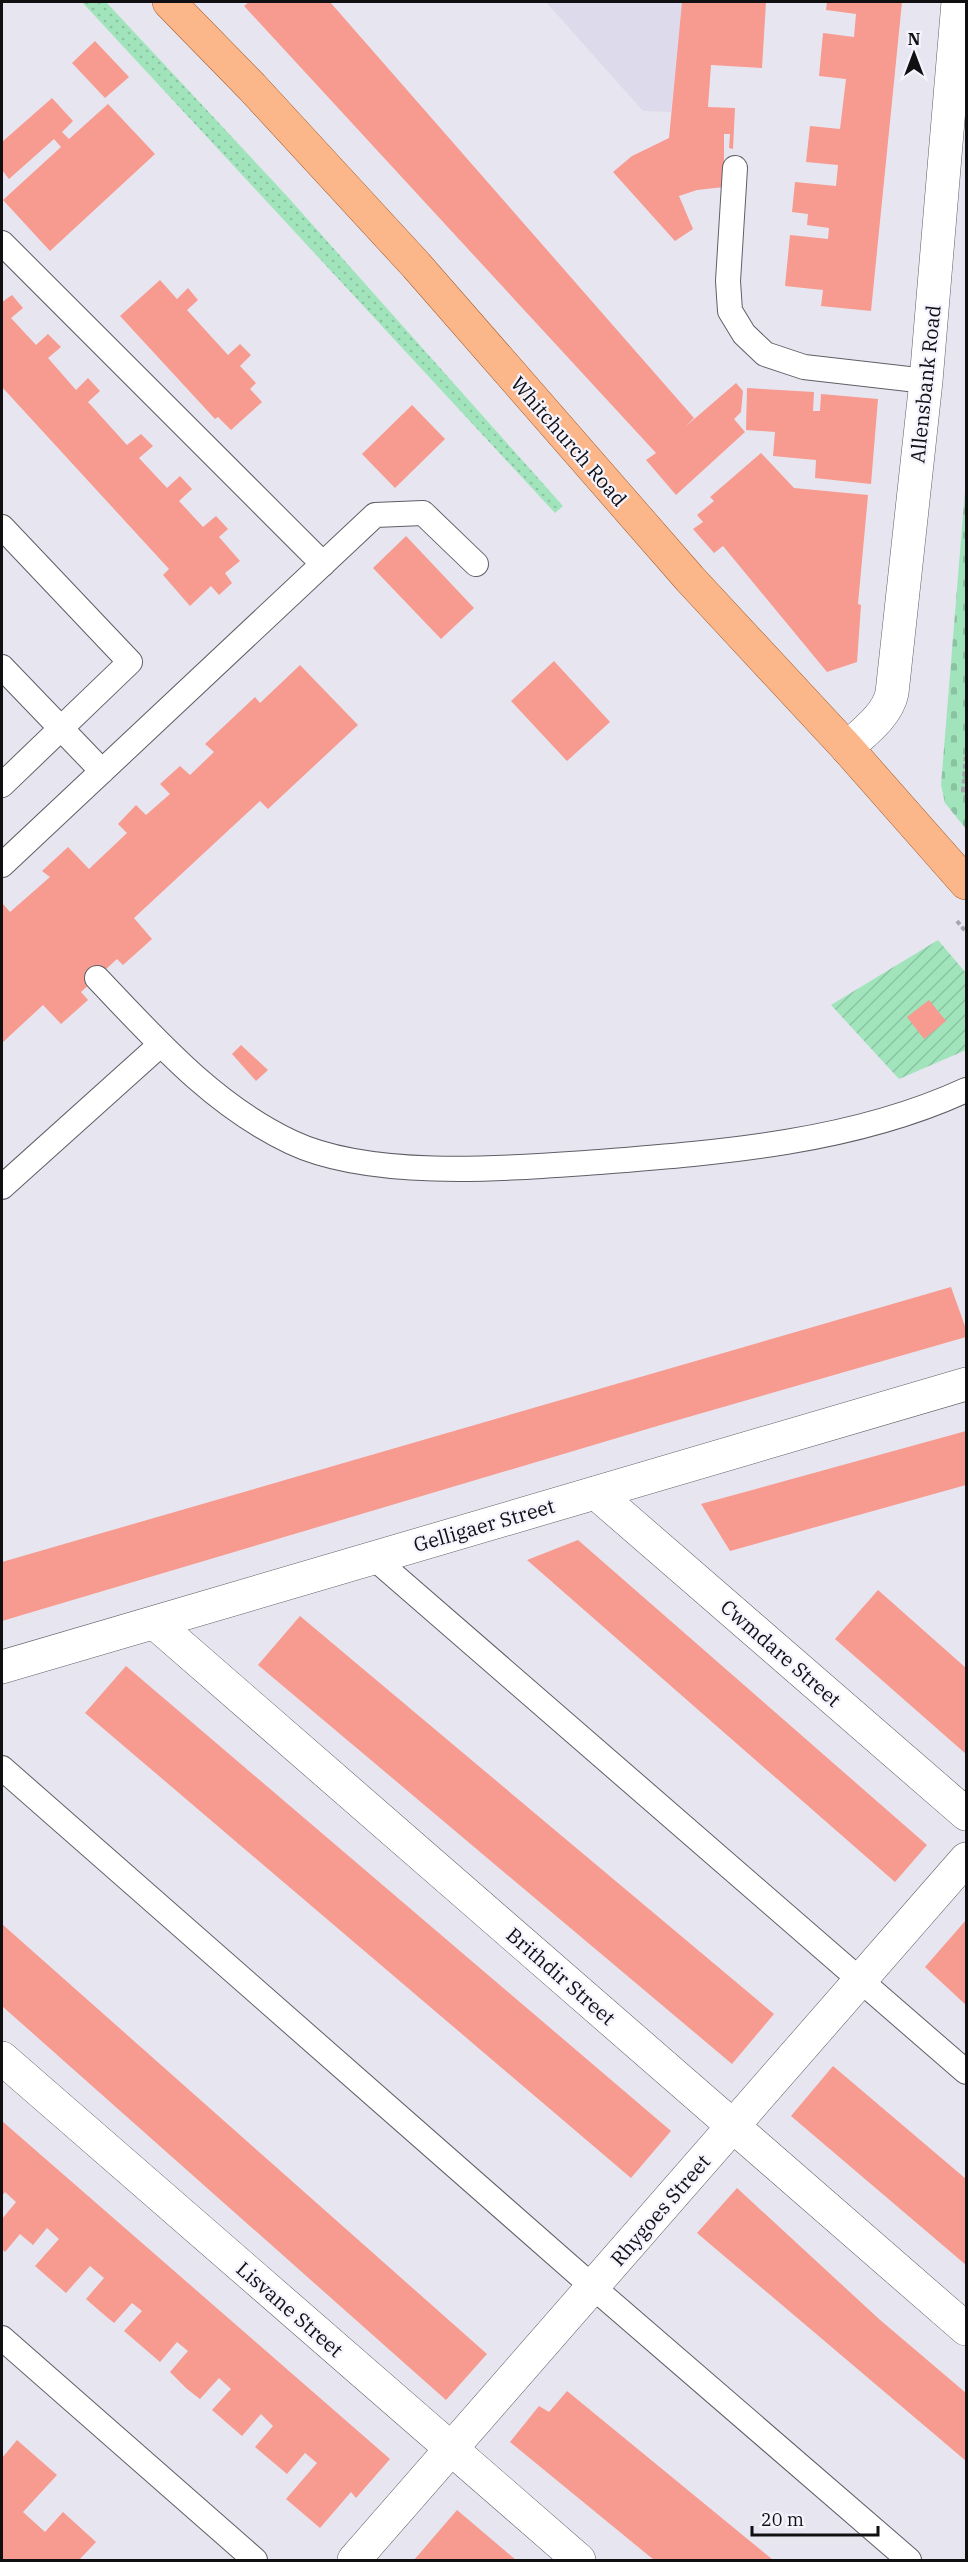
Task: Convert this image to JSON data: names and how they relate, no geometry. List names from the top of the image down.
{
  "streets": {
    "main road": ["Whitchurch Road"],
    "street": [
      "Allensbank Road",
      "Gelligaer Street",
      "Cwmdare Street",
      "Brithdir Street",
      "Rhygoes Street",
      "Lisvane Street"
    ]
  },
  "crossings": [
    ["Allensbank Road", "Whitchurch Road"],
    ["Gelligaer Street", "Cwmdare Street"],
    ["Gelligaer Street", "Brithdir Street"],
    ["Brithdir Street", "Rhygoes Street"],
    ["Rhygoes Street", "Lisvane Street"]
  ],
  "scale_bar": "20 m",
  "north": "top"
}
